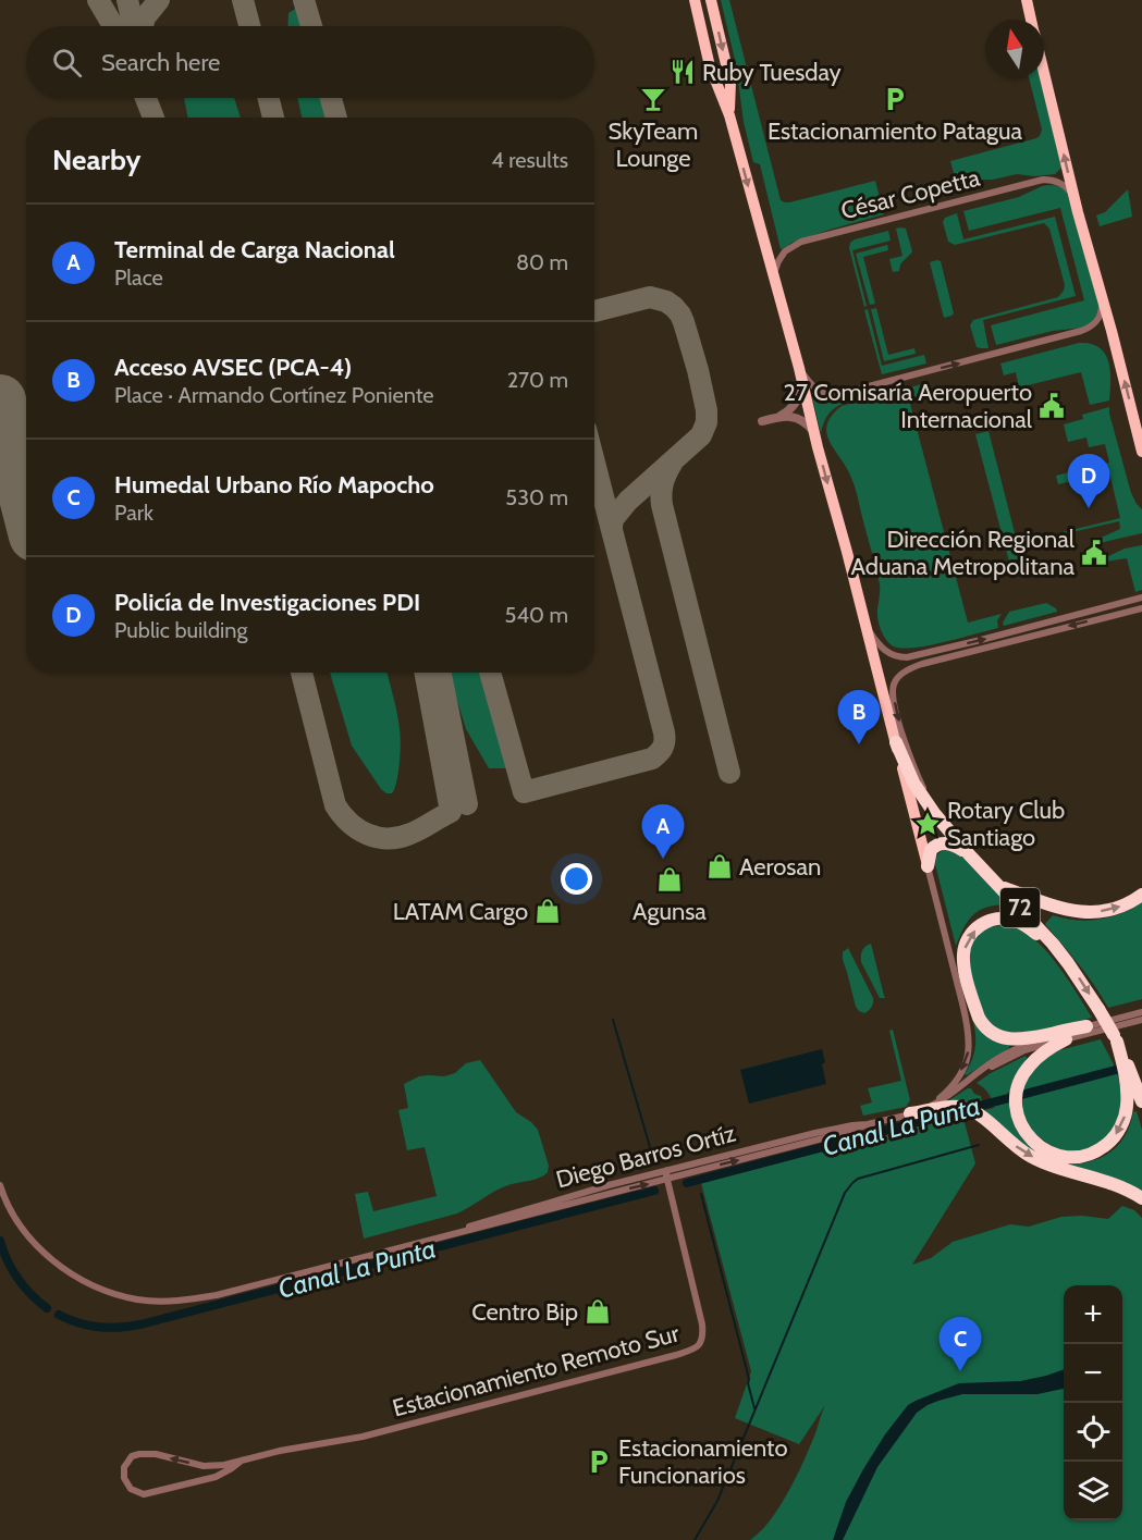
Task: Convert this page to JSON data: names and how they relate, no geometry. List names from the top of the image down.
{
  "streets": {
    "highway": ["72"],
    "street": ["César Copetta", "Diego Barros Ortíz", "Estacionamiento Remoto Sur"]
  },
  "crossings": [
    ["Diego Barros Ortíz", "Estacionamiento Remoto Sur"]
  ],
  "water": ["Canal La Punta"],
  "places": {
    "restaurant": ["Ruby Tuesday"],
    "bar": ["SkyTeam Lounge"],
    "parking": ["Estacionamiento Patagua", "Estacionamiento Funcionarios"],
    "public building": ["27 Comisaría Aeropuerto Internacional", "Dirección Regional Aduana Metropolitana"],
    "place": ["Rotary Club Santiago"],
    "shop": [
      "Aerosan",
      "Agunsa",
      "LATAM Cargo",
      "Centro Bip"
    ]
  },
  "north": "top",
  "page": {
    "search": "Search here",
    "heading": ["Nearby", "4 results"],
    "list": [
      {
        "mark": "A",
        "name": "Terminal de Carga Nacional",
        "note": "Place",
        "value": "80 m"
      },
      {
        "mark": "B",
        "name": "Acceso AVSEC (PCA-4)",
        "note": "Place · Armando Cortínez Poniente",
        "value": "270 m"
      },
      {
        "mark": "C",
        "name": "Humedal Urbano Río Mapocho",
        "note": "Park",
        "value": "530 m"
      },
      {
        "mark": "D",
        "name": "Policía de Investigaciones PDI",
        "note": "Public building",
        "value": "540 m"
      }
    ],
    "pins": [
      "D",
      "B",
      "A",
      "C"
    ],
    "map_buttons": ["+", "−"]
  }
}
